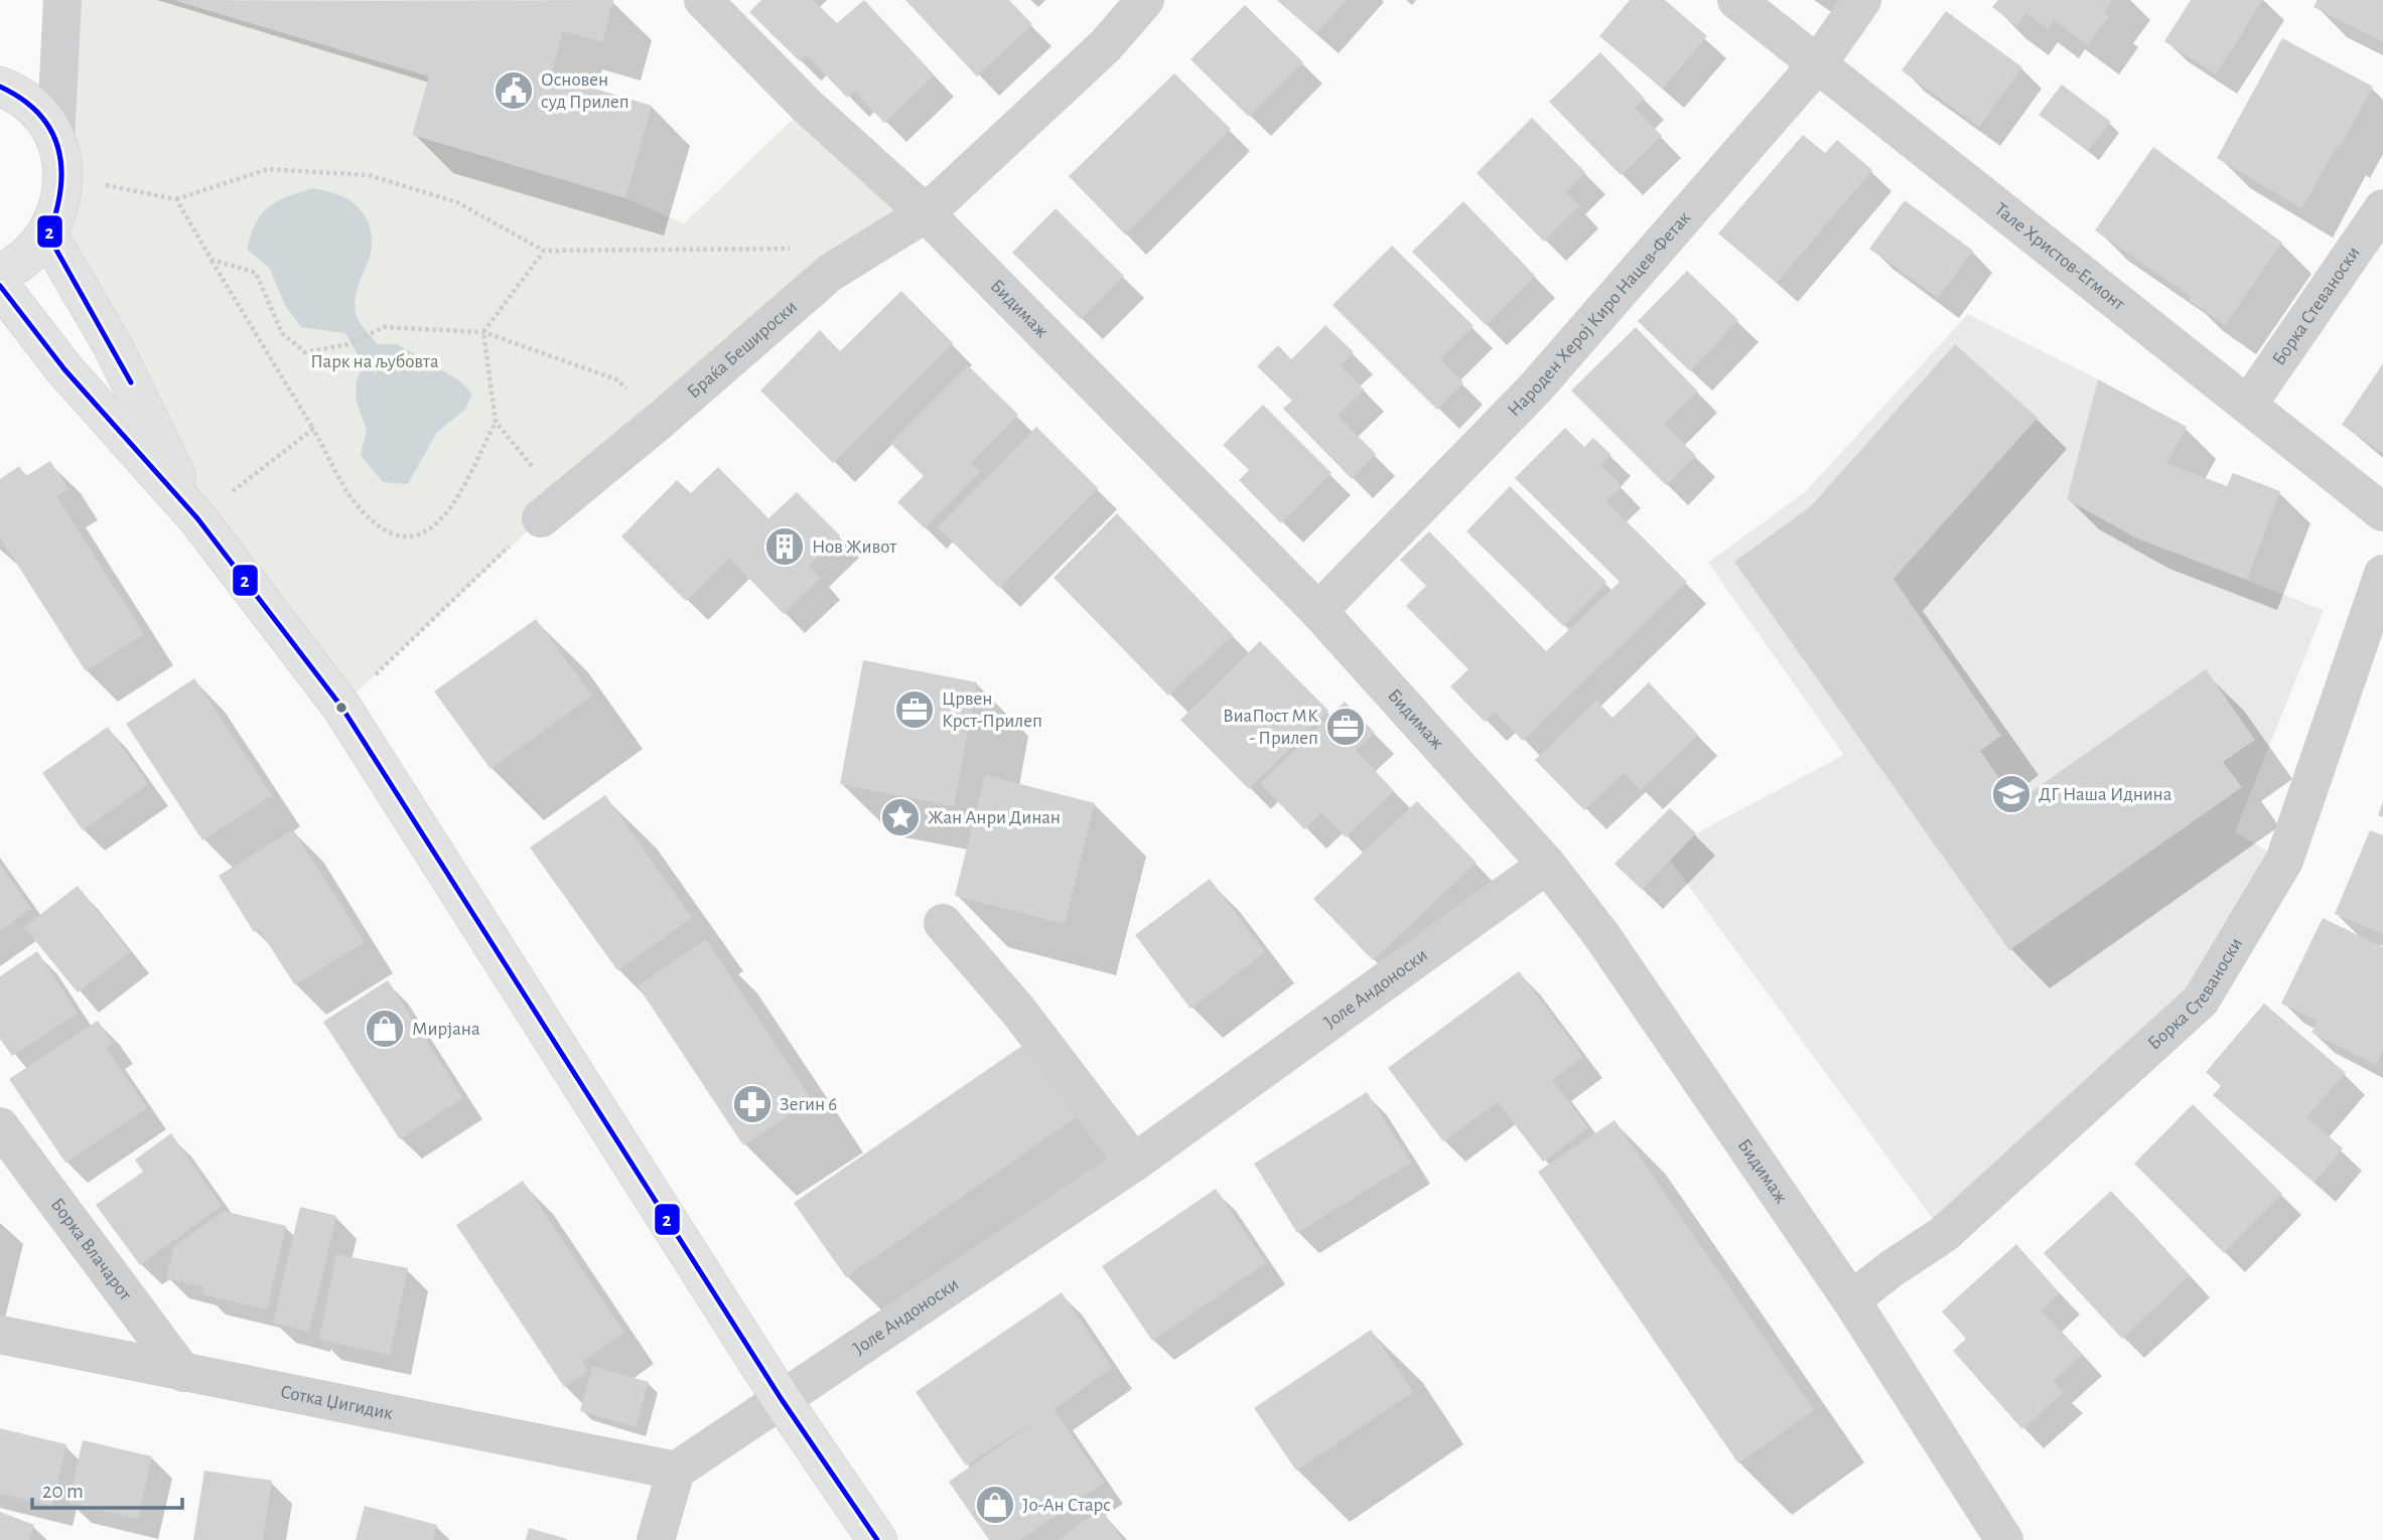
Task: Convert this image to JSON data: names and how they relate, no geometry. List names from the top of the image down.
{
  "streets": {
    "street": [
      "Тале Христов-Егмонт",
      "Борка Стеваноски",
      "Бидимаж",
      "Народен Херој Киро Нацев-Фетак",
      "Браќа Бешироски",
      "Јоле Андоноски",
      "Борка Влачарот",
      "Сотка Џигидик"
    ]
  },
  "crossings": [
    ["Тале Христов-Егмонт", "Борка Стеваноски"],
    ["Тале Христов-Егмонт", "Народен Херој Киро Нацев-Фетак"],
    ["Борка Стеваноски", "Бидимаж"],
    ["Бидимаж", "Народен Херој Киро Нацев-Фетак"],
    ["Бидимаж", "Браќа Бешироски"],
    ["Бидимаж", "Јоле Андоноски"],
    ["Јоле Андоноски", "Сотка Џигидик"],
    ["Борка Влачарот", "Сотка Џигидик"]
  ],
  "parks": ["Парк на љубовта"],
  "places": {
    "public building": ["Основен суд Прилеп"],
    "building": ["Нов Живот"],
    "office": ["Црвен Крст-Прилеп", "ВиаПост МК - Прилеп"],
    "school or university": ["ДГ Наша Иднина"],
    "place": ["Жан Анри Динан"],
    "shop": ["Мирјана", "Јо-Ан Старс"],
    "pharmacy": ["Зегин 6"]
  },
  "lines": ["transit line 2"],
  "scale_bar": "20 m"
}
